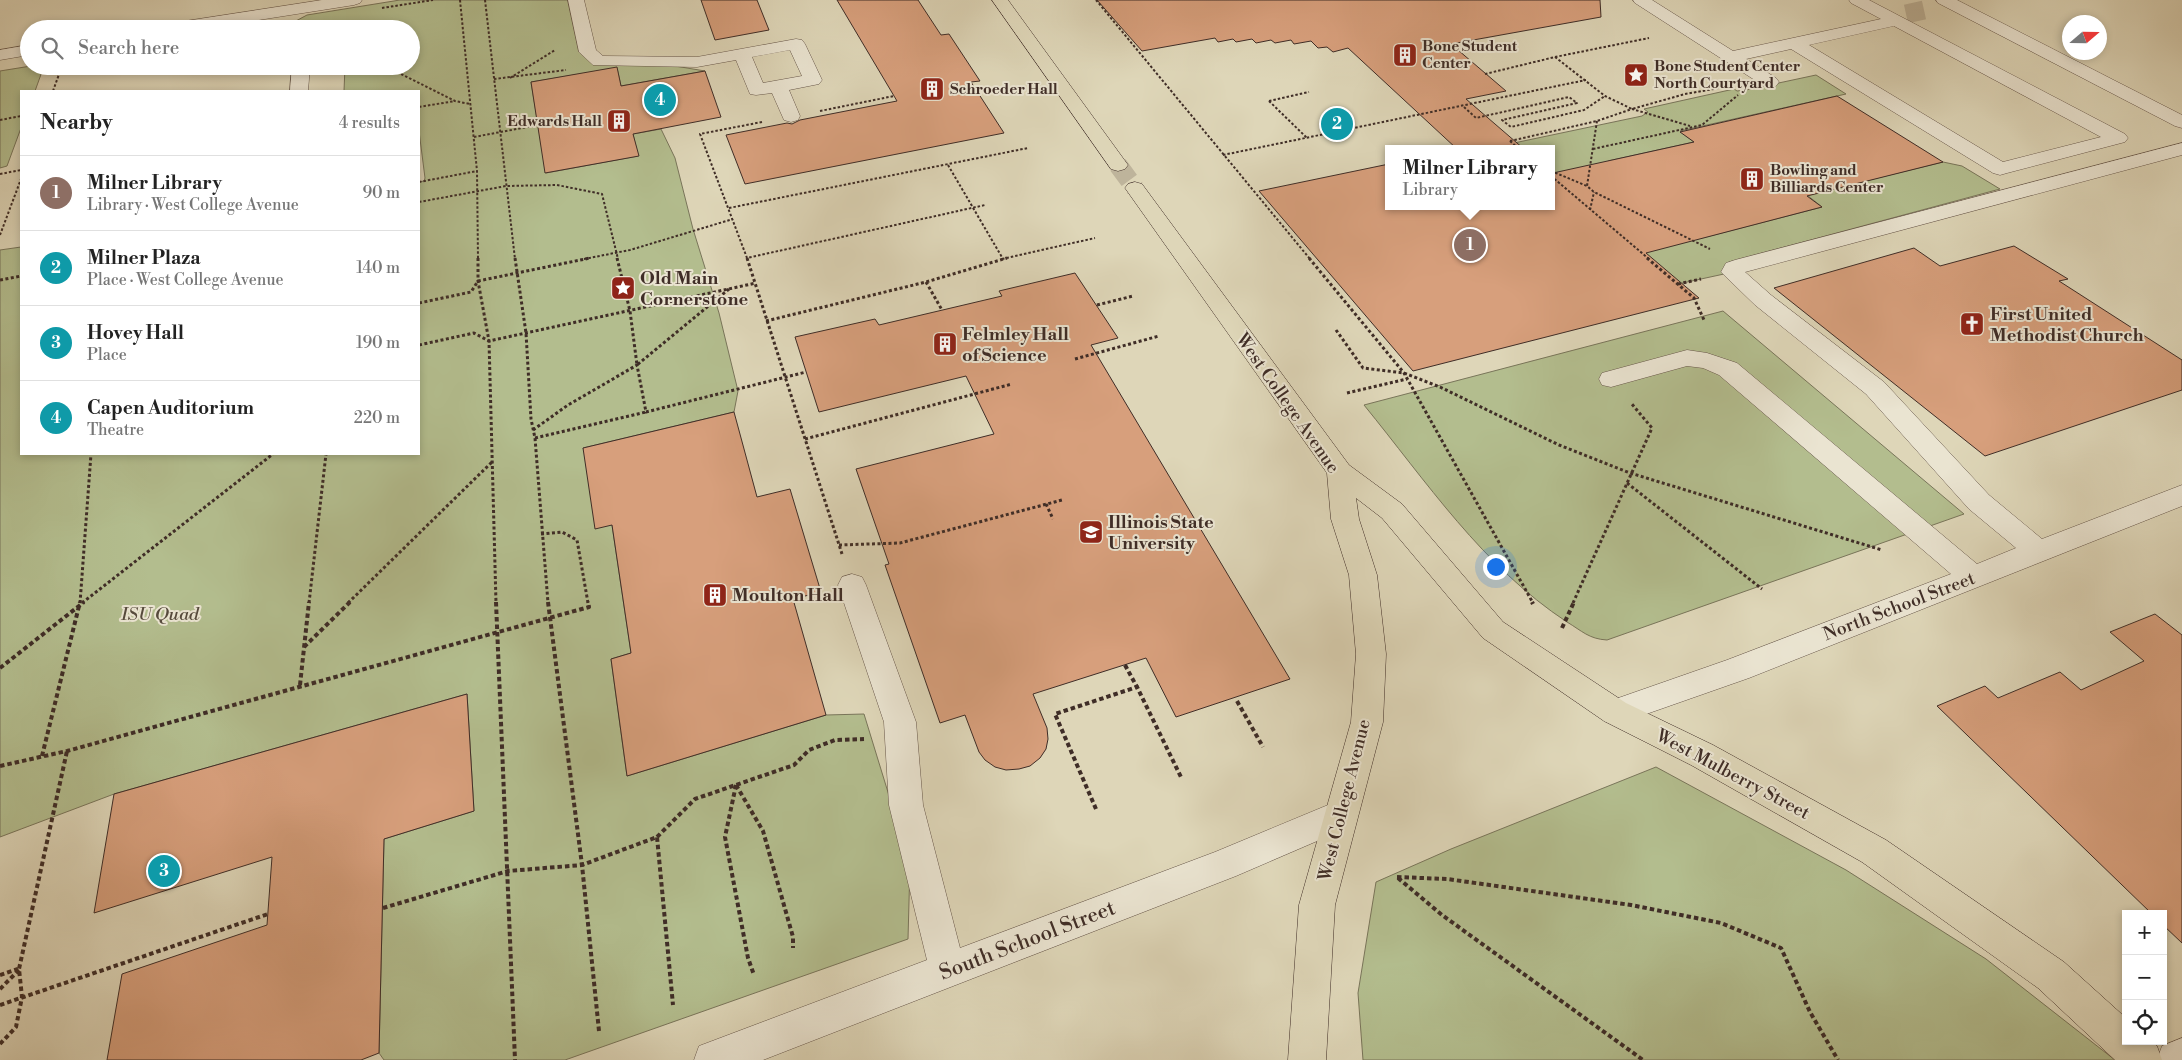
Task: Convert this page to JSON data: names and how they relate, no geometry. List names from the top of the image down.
{
  "streets": {
    "main road": ["West College Avenue", "West Mulberry Street"],
    "street": ["North School Street", "South School Street"]
  },
  "crossings": [
    ["West College Avenue", "West Mulberry Street"],
    ["West College Avenue", "South School Street"],
    ["North School Street", "West Mulberry Street"]
  ],
  "parks": ["ISU Quad"],
  "places": {
    "building": [
      "Bone Student Center",
      "Schroeder Hall",
      "Edwards Hall",
      "Bowling and Billiards Center",
      "Felmley Hall of Science",
      "Moulton Hall"
    ],
    "place": ["Bone Student Center North Courtyard", "Old Main Cornerstone"],
    "church": ["First United Methodist Church"],
    "school or university": ["Illinois State University"]
  },
  "north": "right",
  "page": {
    "search": "Search here",
    "pins": [
      "4",
      "2",
      "1",
      "3"
    ],
    "heading": ["Nearby", "4 results"],
    "popup": ["Milner Library", "Library"],
    "list": [
      {
        "mark": "1",
        "name": "Milner Library",
        "note": "Library · West College Avenue",
        "value": "90 m"
      },
      {
        "mark": "2",
        "name": "Milner Plaza",
        "note": "Place · West College Avenue",
        "value": "140 m"
      },
      {
        "mark": "3",
        "name": "Hovey Hall",
        "note": "Place",
        "value": "190 m"
      },
      {
        "mark": "4",
        "name": "Capen Auditorium",
        "note": "Theatre",
        "value": "220 m"
      }
    ],
    "map_buttons": ["+", "−"]
  }
}
